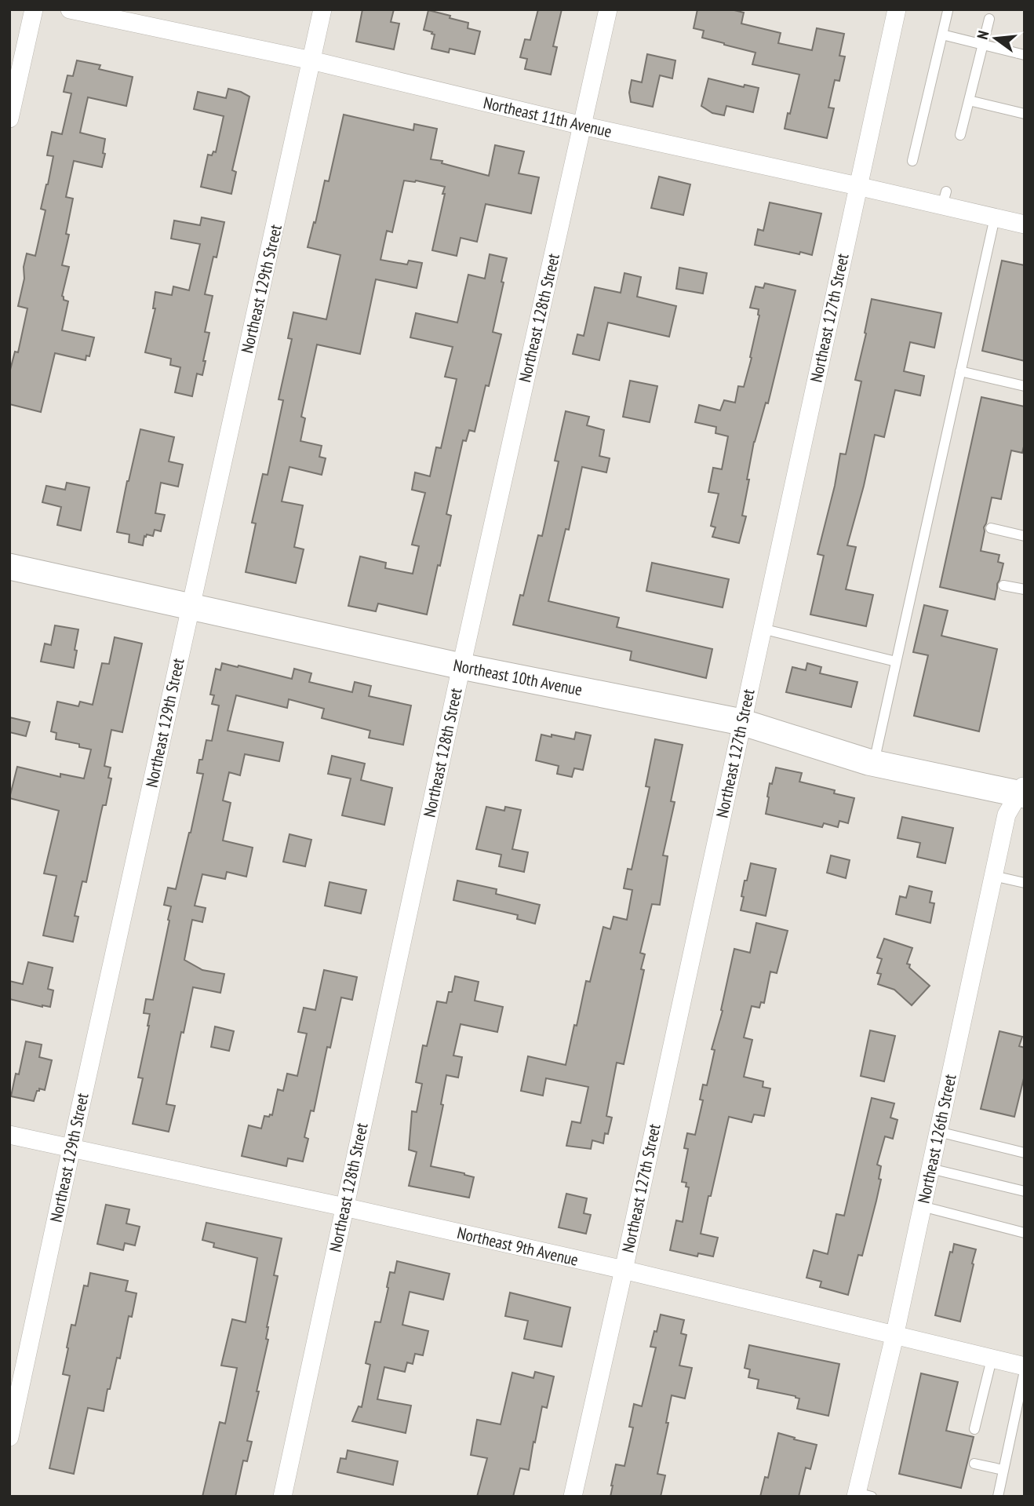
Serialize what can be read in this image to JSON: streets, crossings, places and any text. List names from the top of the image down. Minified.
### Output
{"streets":{"street":["Northeast 11th Avenue","Northeast 129th Street","Northeast 128th Street","Northeast 127th Street","Northeast 10th Avenue","Northeast 126th Street","Northeast 9th Avenue"]},"crossings":[["Northeast 11th Avenue","Northeast 129th Street"],["Northeast 11th Avenue","Northeast 128th Street"],["Northeast 11th Avenue","Northeast 127th Street"],["Northeast 129th Street","Northeast 10th Avenue"],["Northeast 129th Street","Northeast 9th Avenue"],["Northeast 128th Street","Northeast 10th Avenue"],["Northeast 128th Street","Northeast 9th Avenue"],["Northeast 127th Street","Northeast 10th Avenue"],["Northeast 127th Street","Northeast 9th Avenue"],["Northeast 10th Avenue","Northeast 126th Street"],["Northeast 126th Street","Northeast 9th Avenue"]],"north":"left"}
